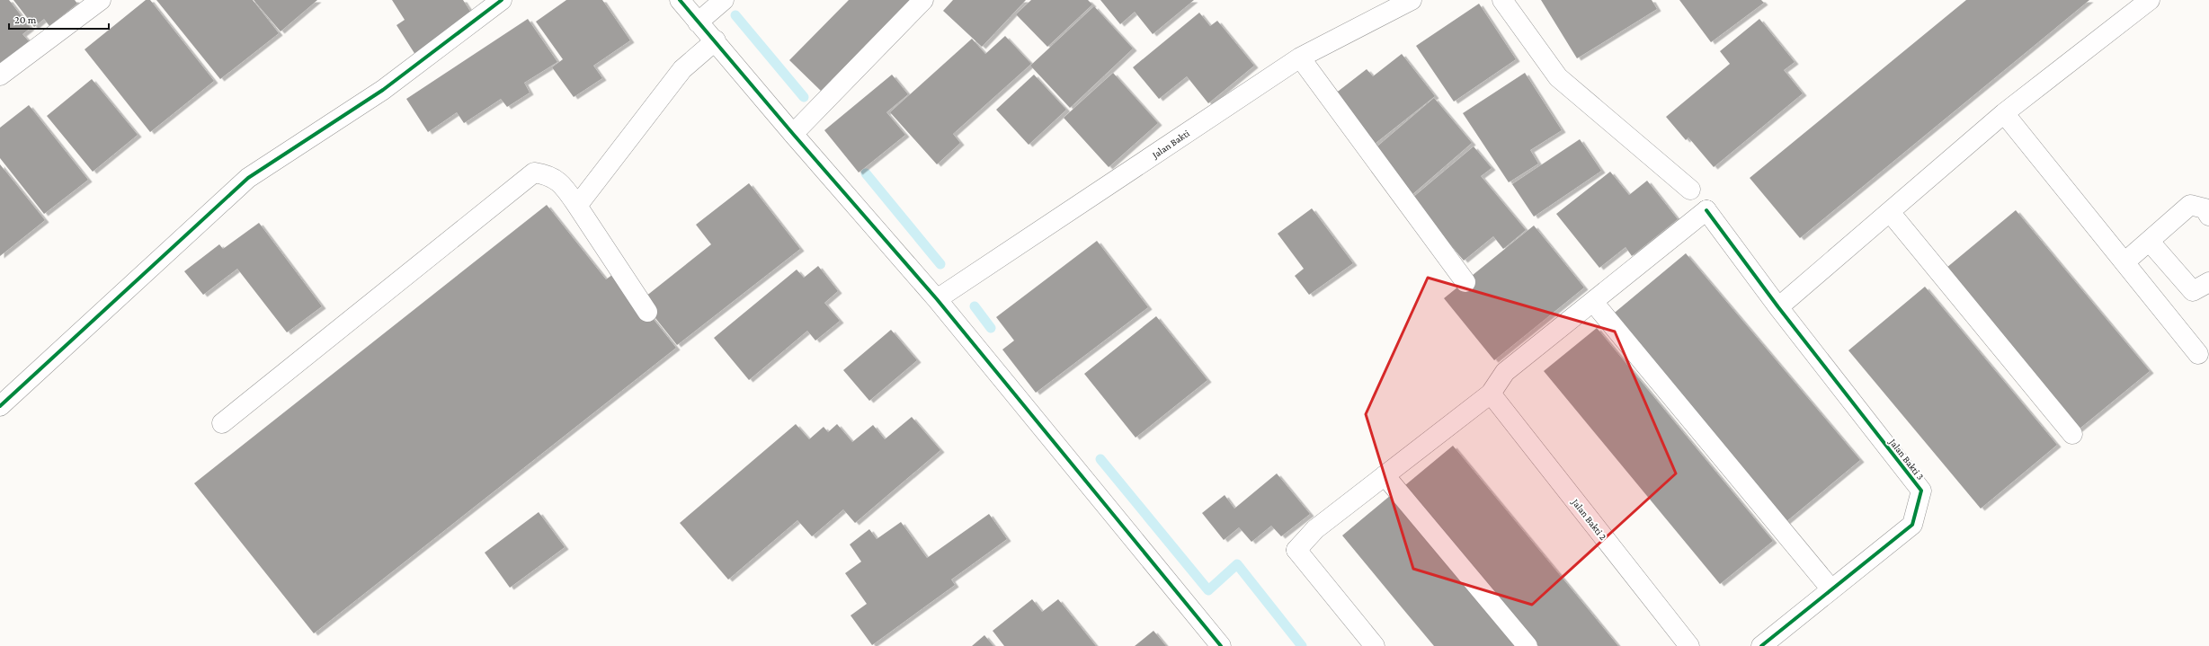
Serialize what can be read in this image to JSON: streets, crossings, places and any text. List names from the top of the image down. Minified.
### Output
{"streets":{"street":["Jalan Bakti","Jalan Bakti 3","Jalan Bakti 2"]},"scale_bar":"20 m"}
